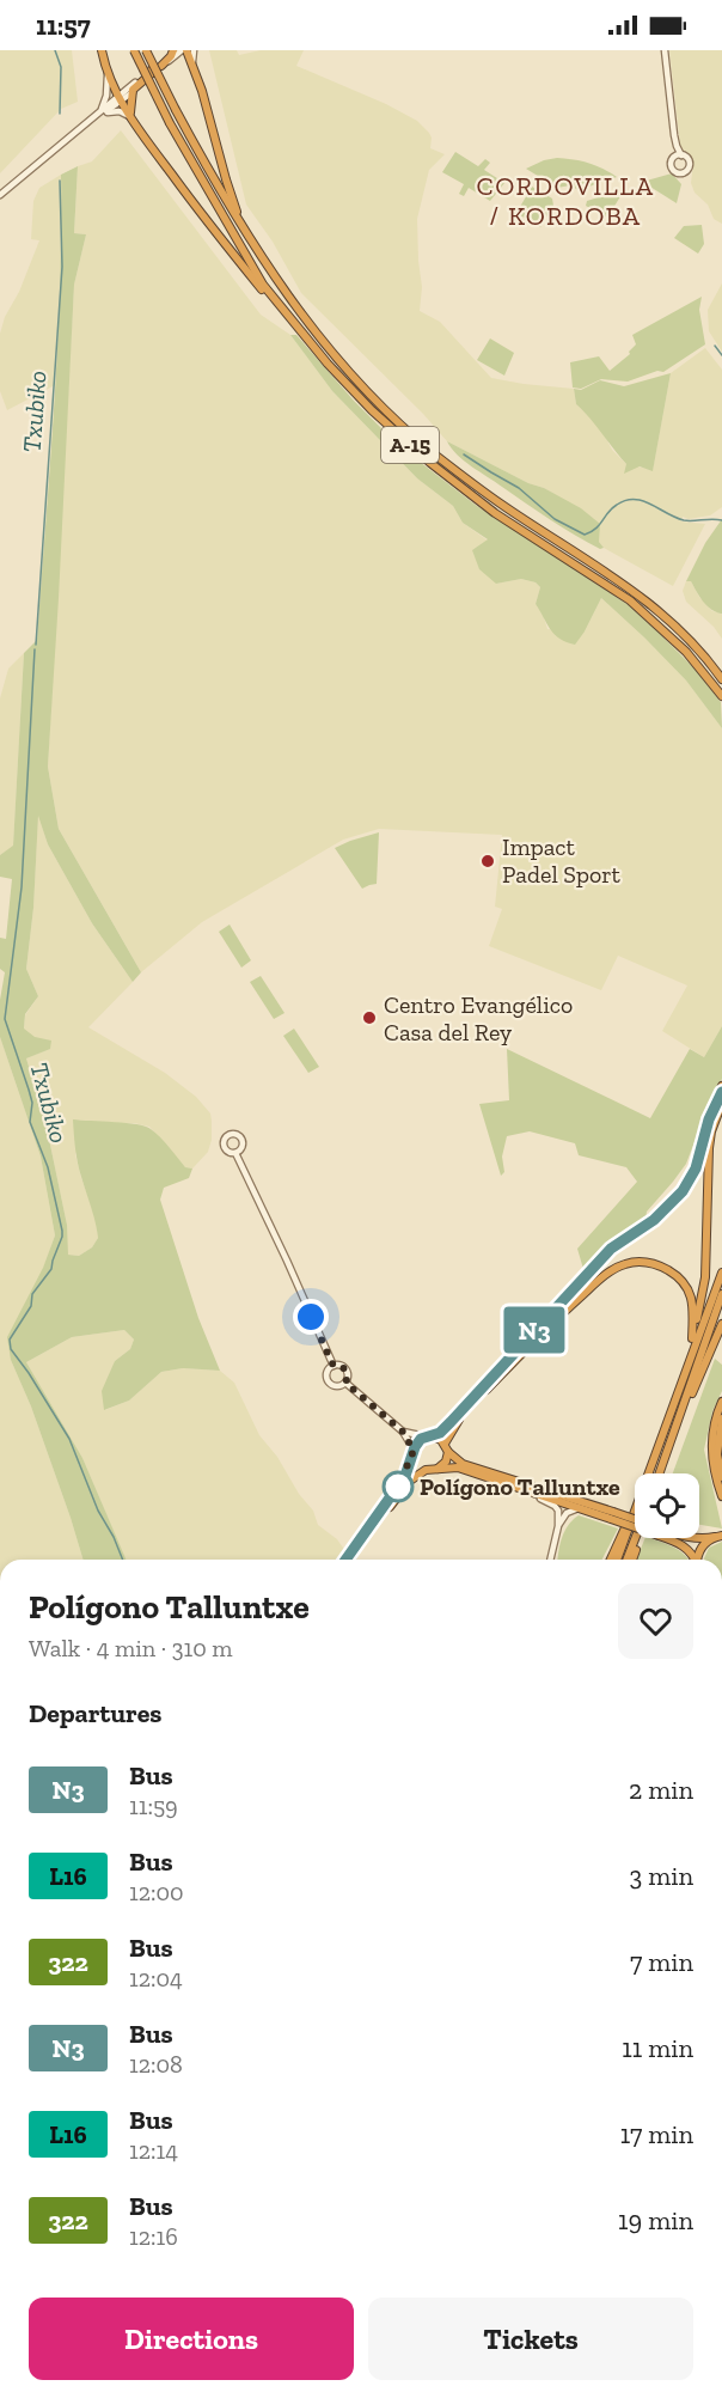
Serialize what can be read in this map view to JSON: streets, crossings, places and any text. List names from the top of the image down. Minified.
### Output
{"streets":{"highway":["A-15"]},"districts":["CORDOVILLA / KORDOBA"],"water":["Txubiko"],"places":["Impact Padel Sport","Centro Evangélico Casa del Rey","Polígono Talluntxe"],"lines":["bus line N3"],"page":{"status":"11:57","on_map":"N3","heading":[["Polígono Talluntxe","Walk · 4 min · 310 m"],"Departures"],"list":[{"mark":"N3","name":"Bus","note":"11:59","value":"2 min"},{"mark":"L16","name":"Bus","note":"12:00","value":"3 min"},{"mark":"322","name":"Bus","note":"12:04","value":"7 min"},{"mark":"N3","name":"Bus","note":"12:08","value":"11 min"},{"mark":"L16","name":"Bus","note":"12:14","value":"17 min"},{"mark":"322","name":"Bus","note":"12:16","value":"19 min"}],"buttons":["Directions","Tickets"]}}
